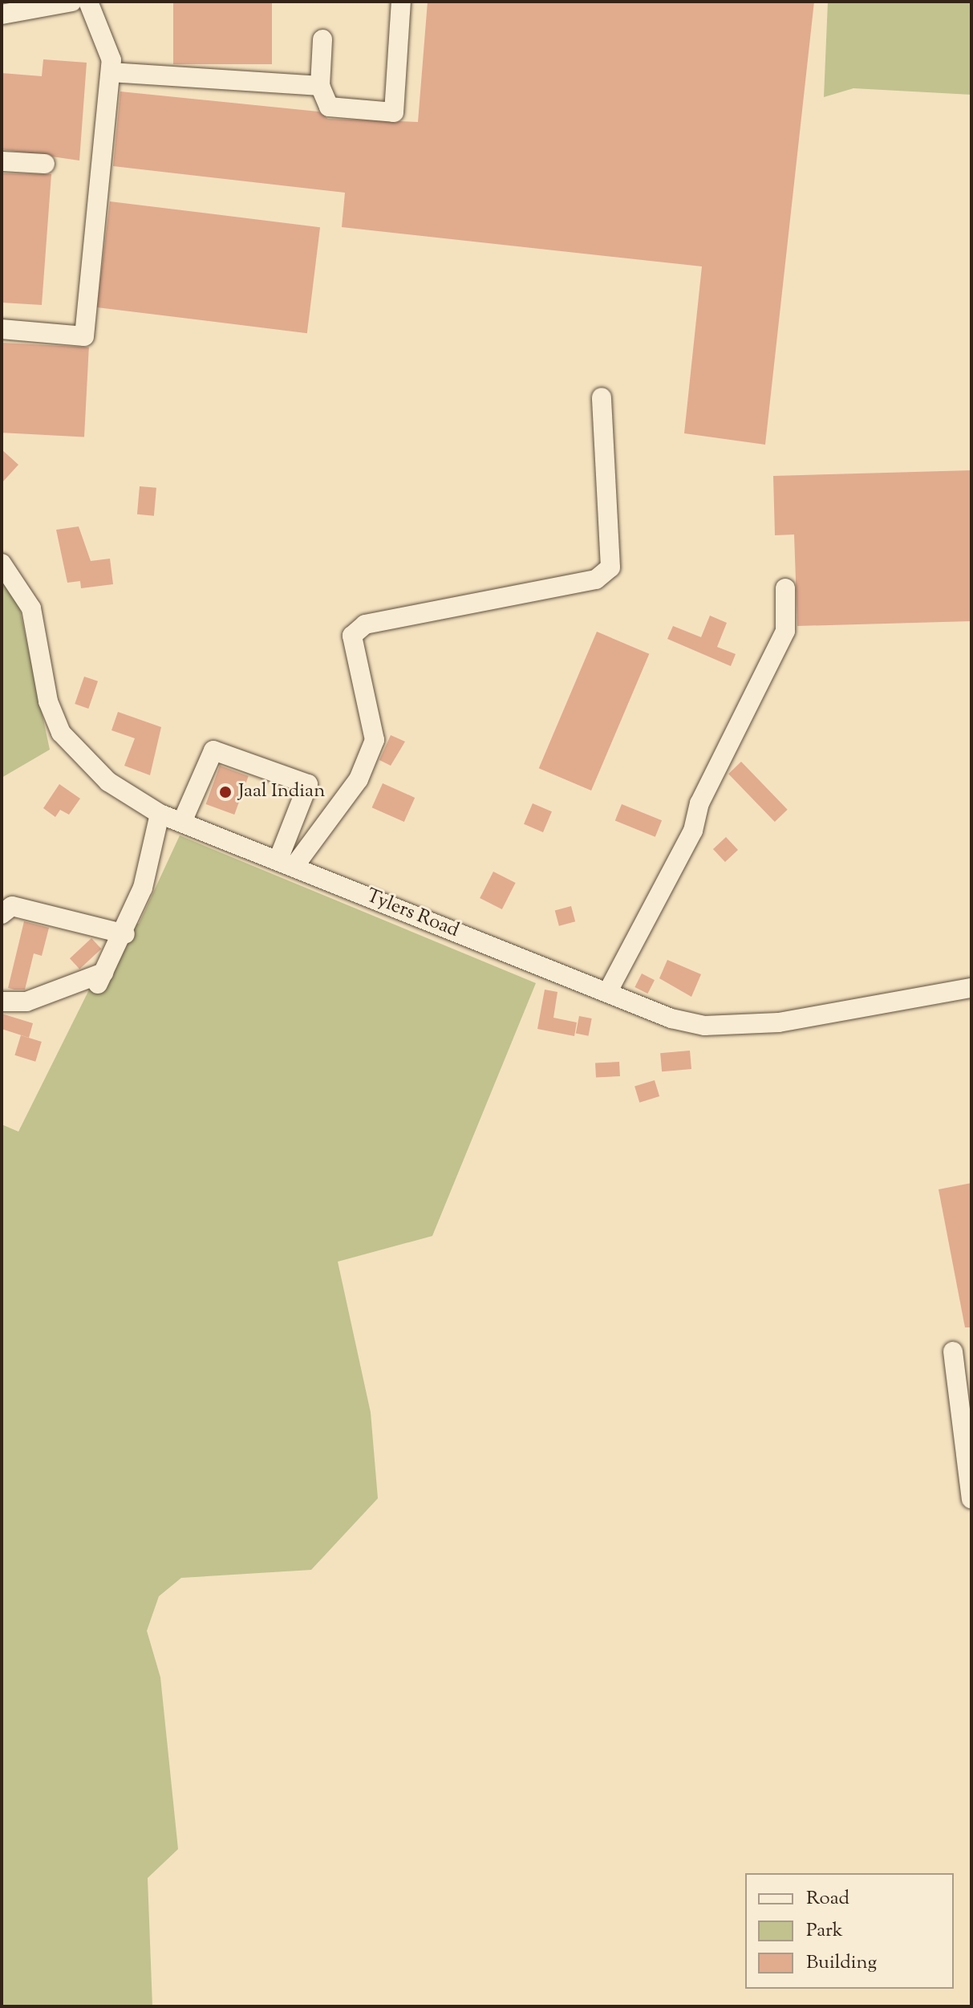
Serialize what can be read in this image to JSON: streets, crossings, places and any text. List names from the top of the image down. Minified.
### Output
{"streets":{"street":["Tylers Road"]},"places":["Jaal Indian"],"legend":["Road","Park","Building"]}
